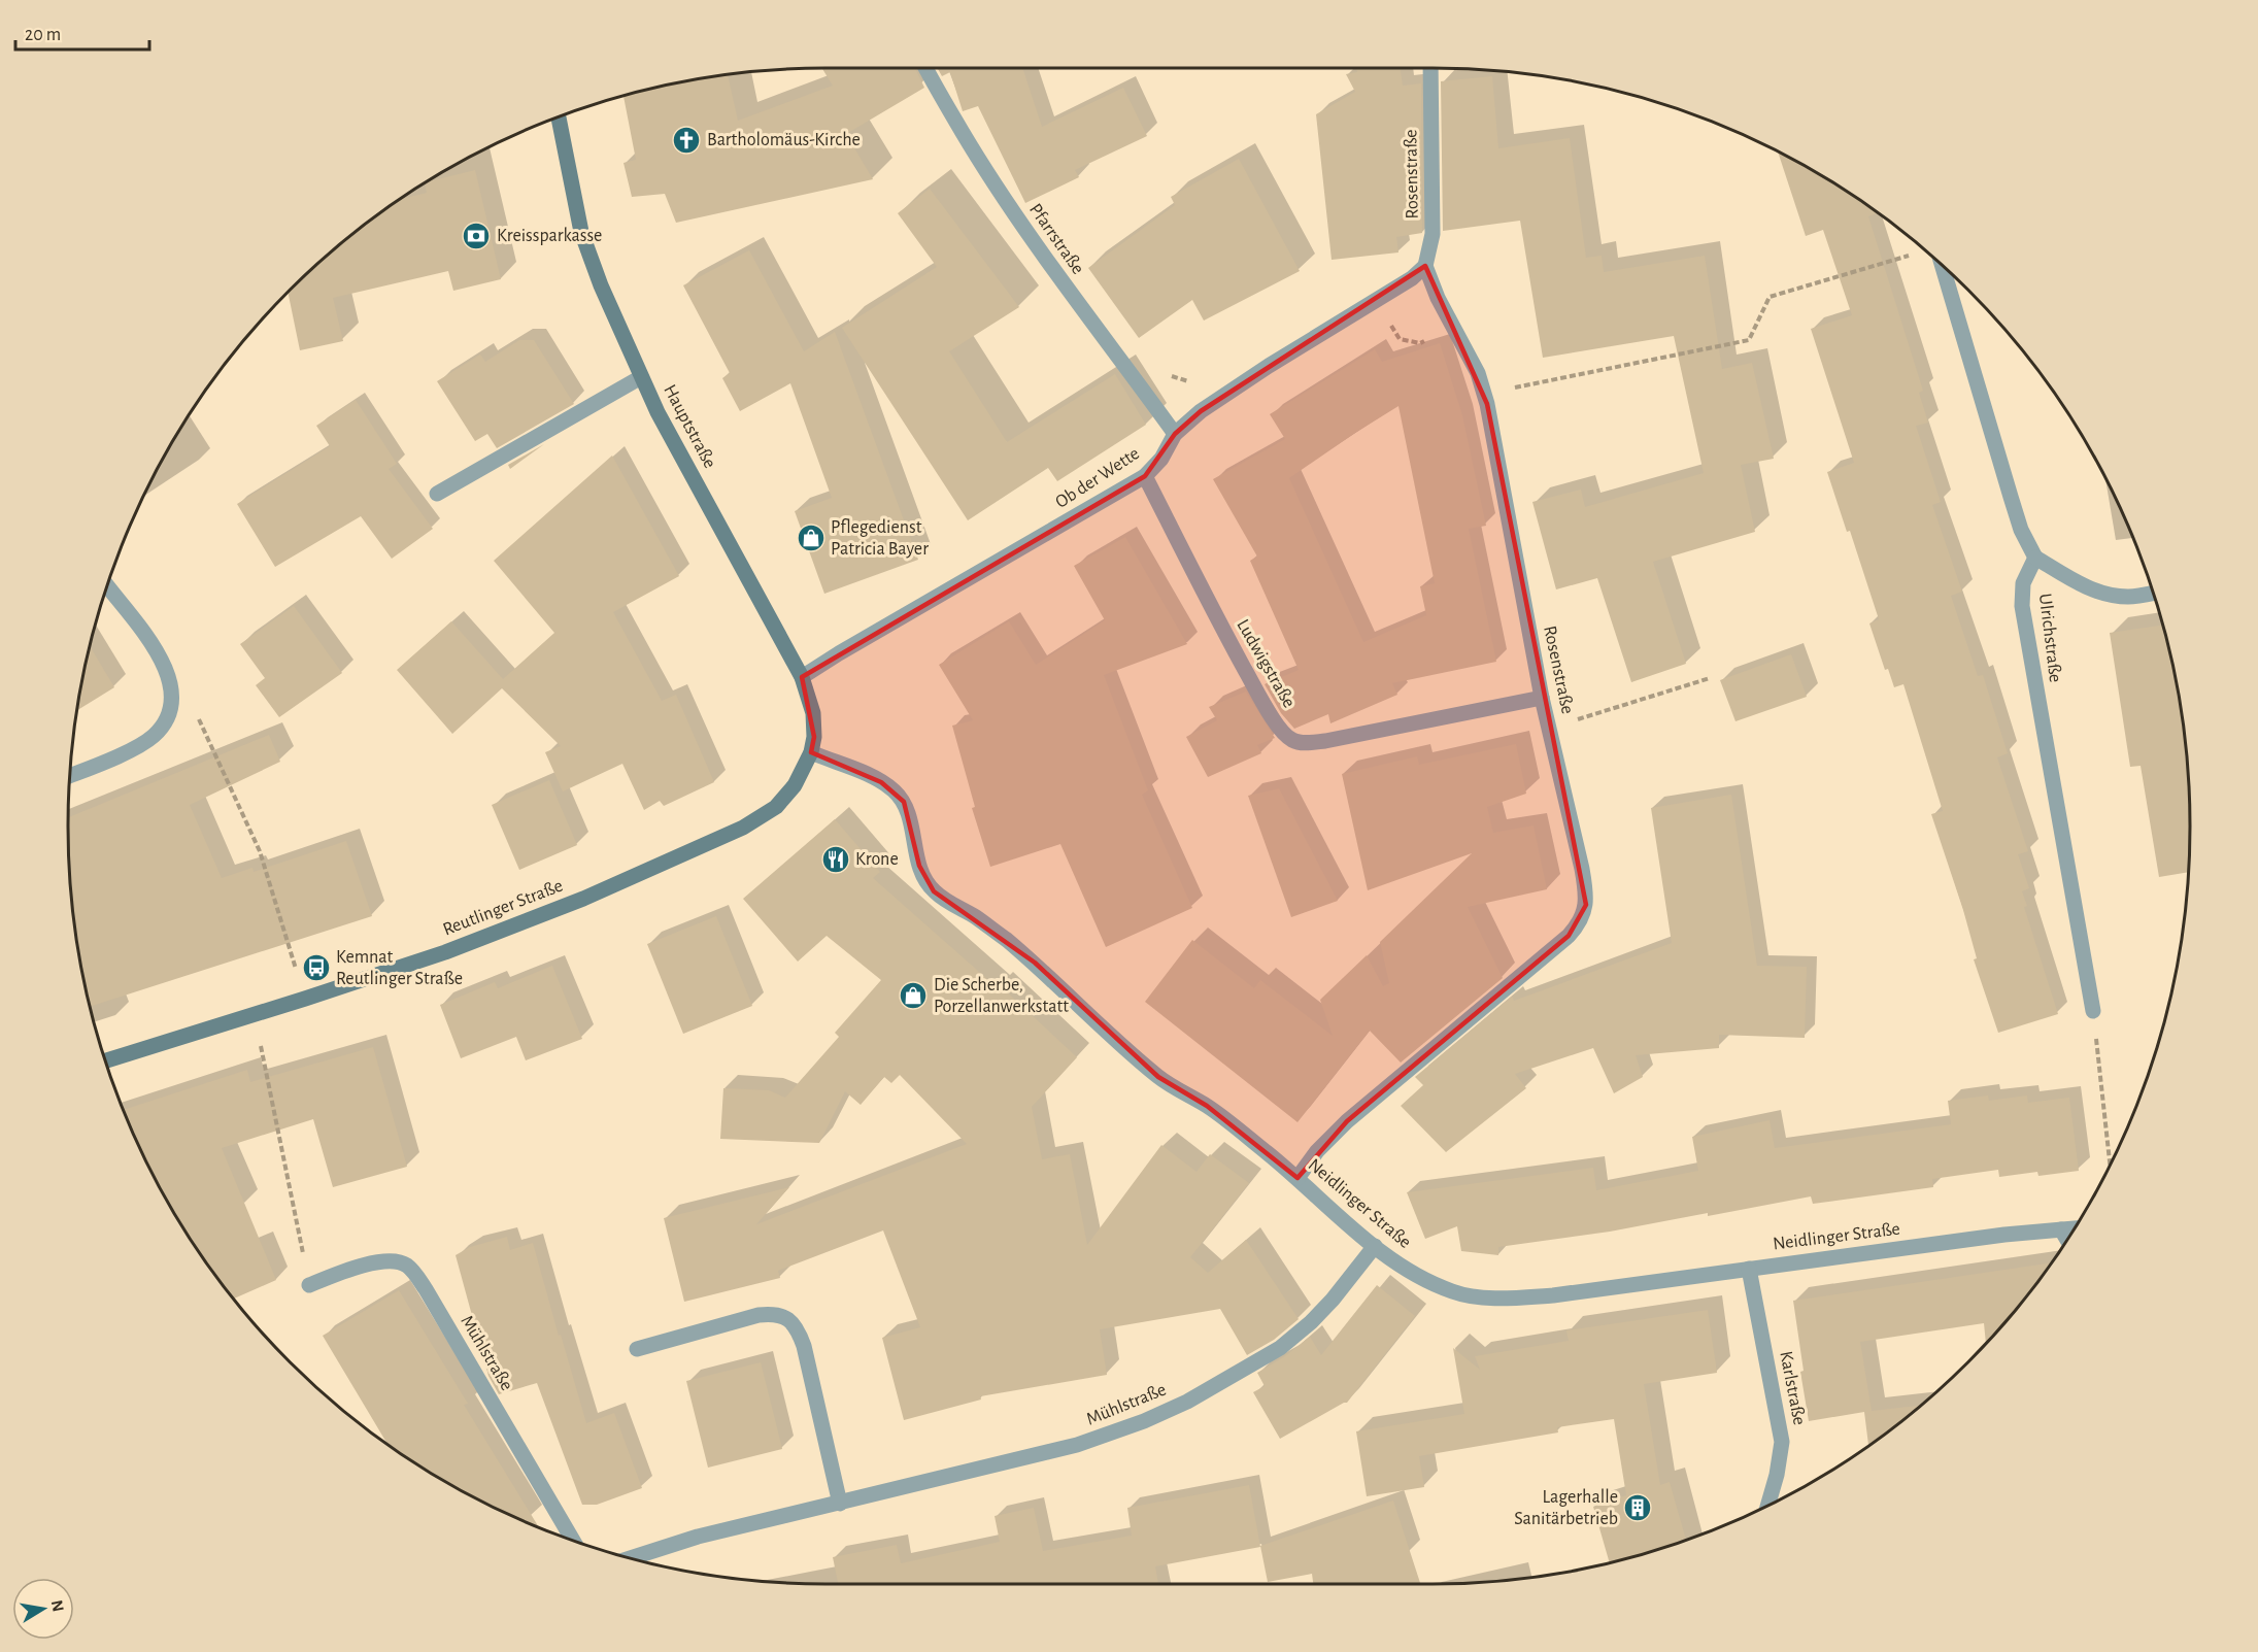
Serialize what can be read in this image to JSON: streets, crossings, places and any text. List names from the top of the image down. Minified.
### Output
{"streets":{"main road":["Hauptstraße","Reutlinger Straße"],"street":["Rosenstraße","Pfarrstraße","Ob der Wette","Ulrichstraße","Ludwigstraße","Neidlinger Straße","Mühlstraße","Karlstraße"]},"crossings":[["Rosenstraße","Ob der Wette"],["Rosenstraße","Ludwigstraße"],["Rosenstraße","Neidlinger Straße"],["Pfarrstraße","Ob der Wette"],["Hauptstraße","Ob der Wette"],["Hauptstraße","Reutlinger Straße"],["Hauptstraße","Neidlinger Straße"],["Ob der Wette","Ludwigstraße"],["Reutlinger Straße","Neidlinger Straße"],["Neidlinger Straße","Mühlstraße"],["Neidlinger Straße","Karlstraße"]],"places":{"church":["Bartholomäus-Kirche"],"bank":["Kreissparkasse"],"shop":["Pflegedienst Patricia Bayer","Die Scherbe, Porzellanwerkstatt"],"restaurant":["Krone"],"bus stop":["Kemnat Reutlinger Straße"],"building":["Lagerhalle Sanitärbetrieb"]},"scale_bar":"20 m","north":"right"}
